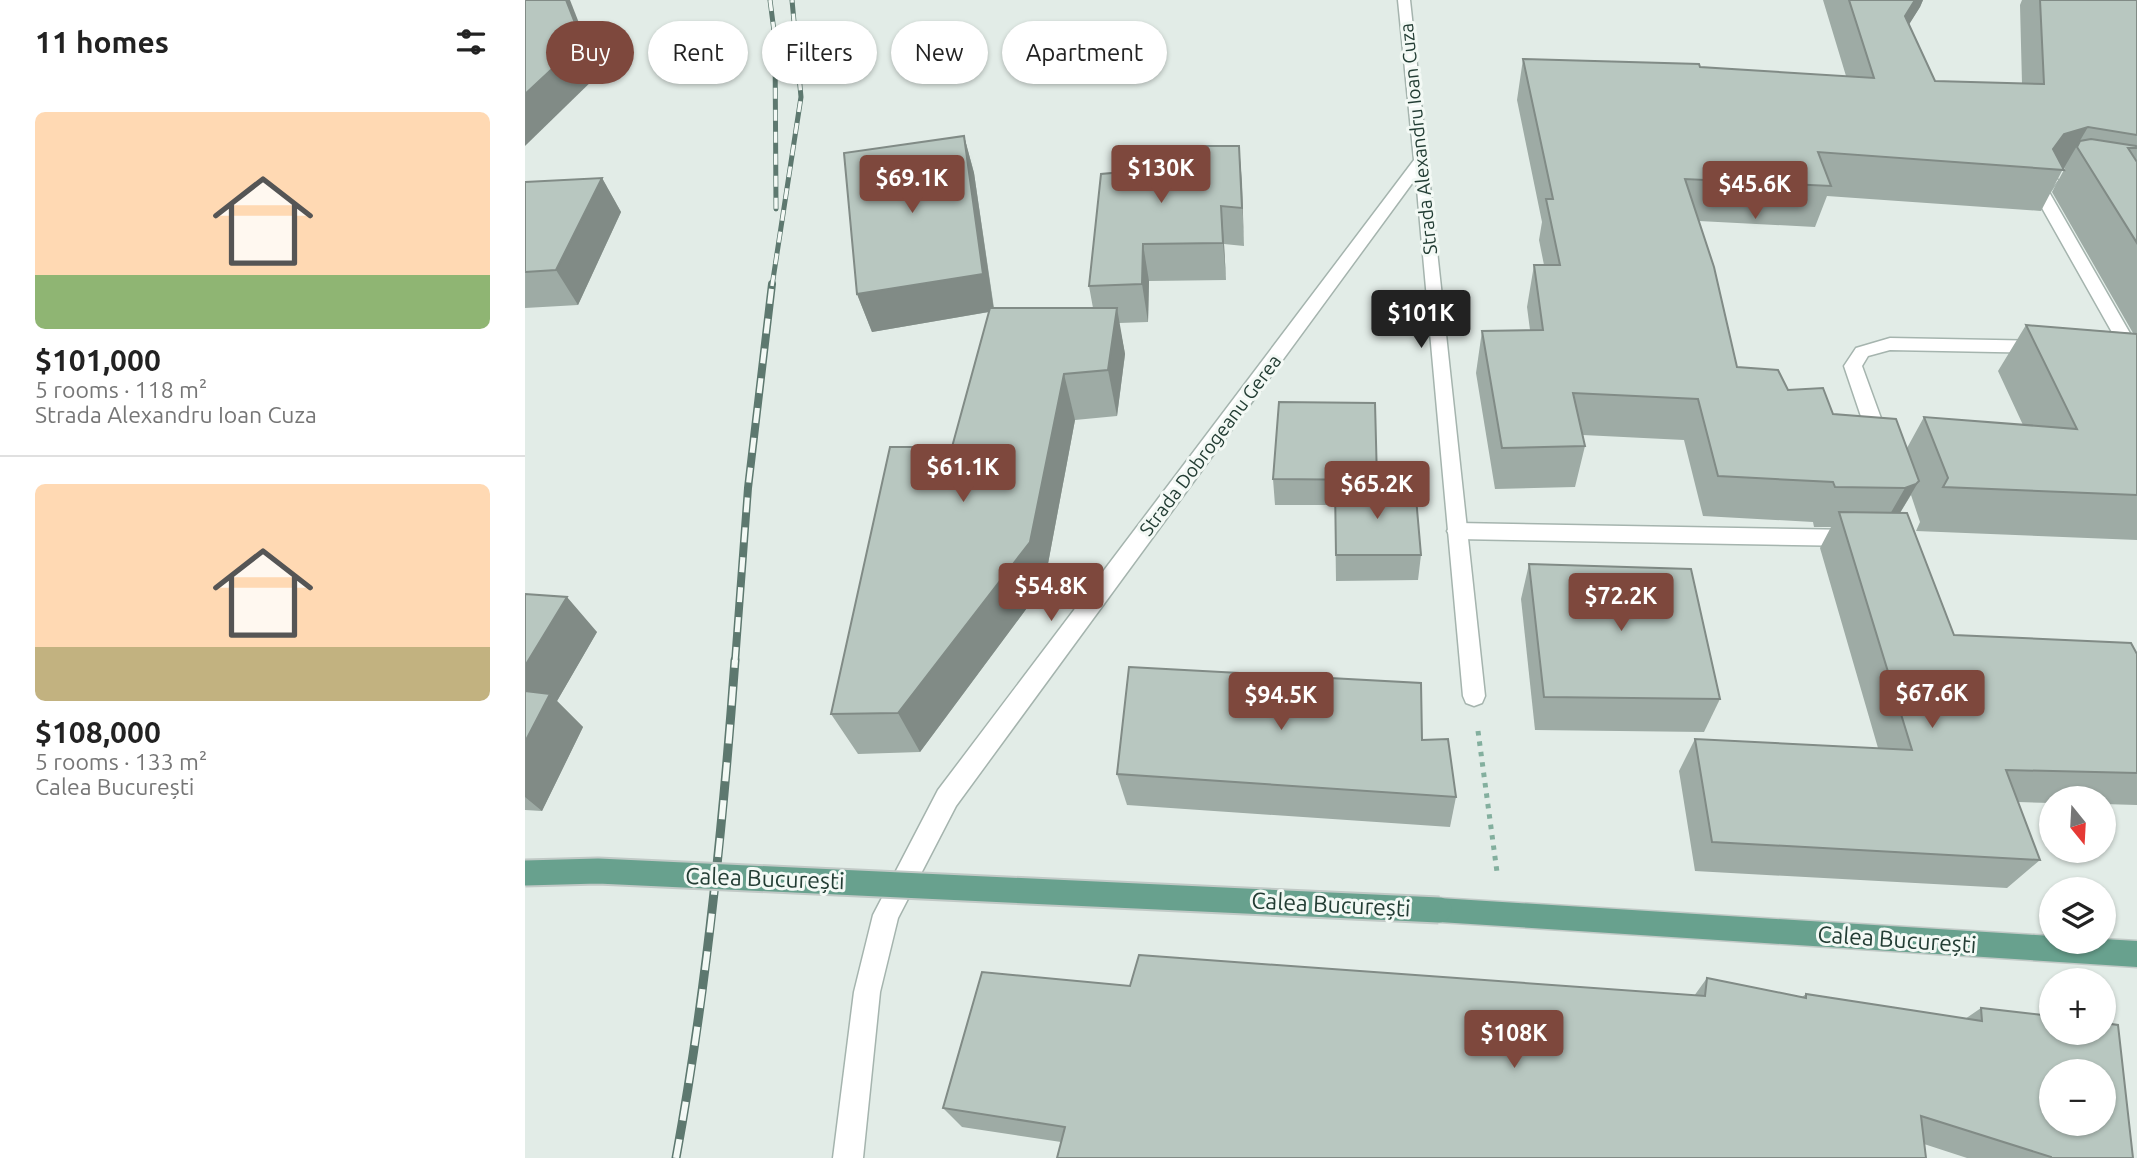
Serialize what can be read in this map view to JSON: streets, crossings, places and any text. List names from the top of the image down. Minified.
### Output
{"streets":{"main road":["Calea București"],"street":["Strada Alexandru Ioan Cuza","Strada Dobrogeanu Gerea"]},"crossings":[["Strada Alexandru Ioan Cuza","Strada Dobrogeanu Gerea"]],"north":"bottom","page":{"heading":"11 homes","chip":["Buy","Rent","Filters","New","Apartment"],"list":[{"name":"$101,000","note":"5 rooms · 118 m² · Strada Alexandru Ioan Cuza"},{"name":"$108,000","note":"5 rooms · 133 m² · Calea București"}],"price":["$130K","$69.1K","$45.6K","$101K","$61.1K","$65.2K","$54.8K","$72.2K","$67.6K","$94.5K","$108K"],"map_buttons":["+","−"]}}
